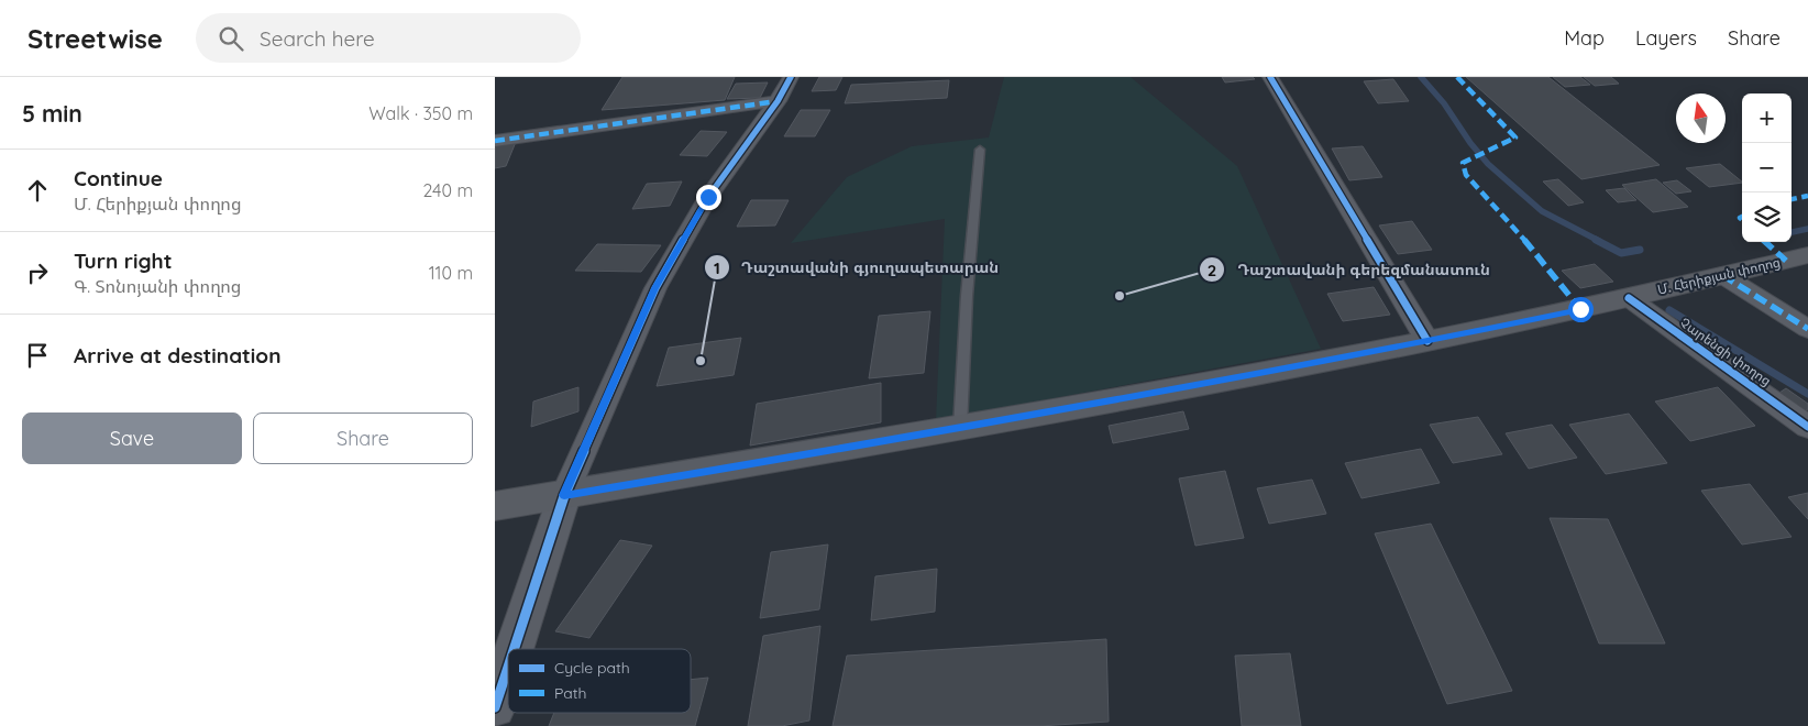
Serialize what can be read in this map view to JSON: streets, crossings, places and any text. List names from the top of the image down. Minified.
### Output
{"streets":{"main road":["Մ. Հերիքյան փողոց"],"street":["Չարենցի փողոց"]},"crossings":[["Մ. Հերիքյան փողոց","Չարենցի փողոց"]],"places":["Դաշտավանի գերեզմանատուն","Դաշտավանի գյուղապետարան"],"legend":["Cycle path","Path"],"north":"top","page":{"header":"Streetwise","search":"Search here","nav":["Map","Layers","Share"],"heading":["5 min","Walk · 350 m"],"map_buttons":["+","−"],"list":[["Continue","Մ. Հերիքյան փողոց","240 m"],["Turn right","Գ. Տոնոյանի փողոց","110 m"],"Arrive at destination"],"buttons":["Save","Share"]}}
